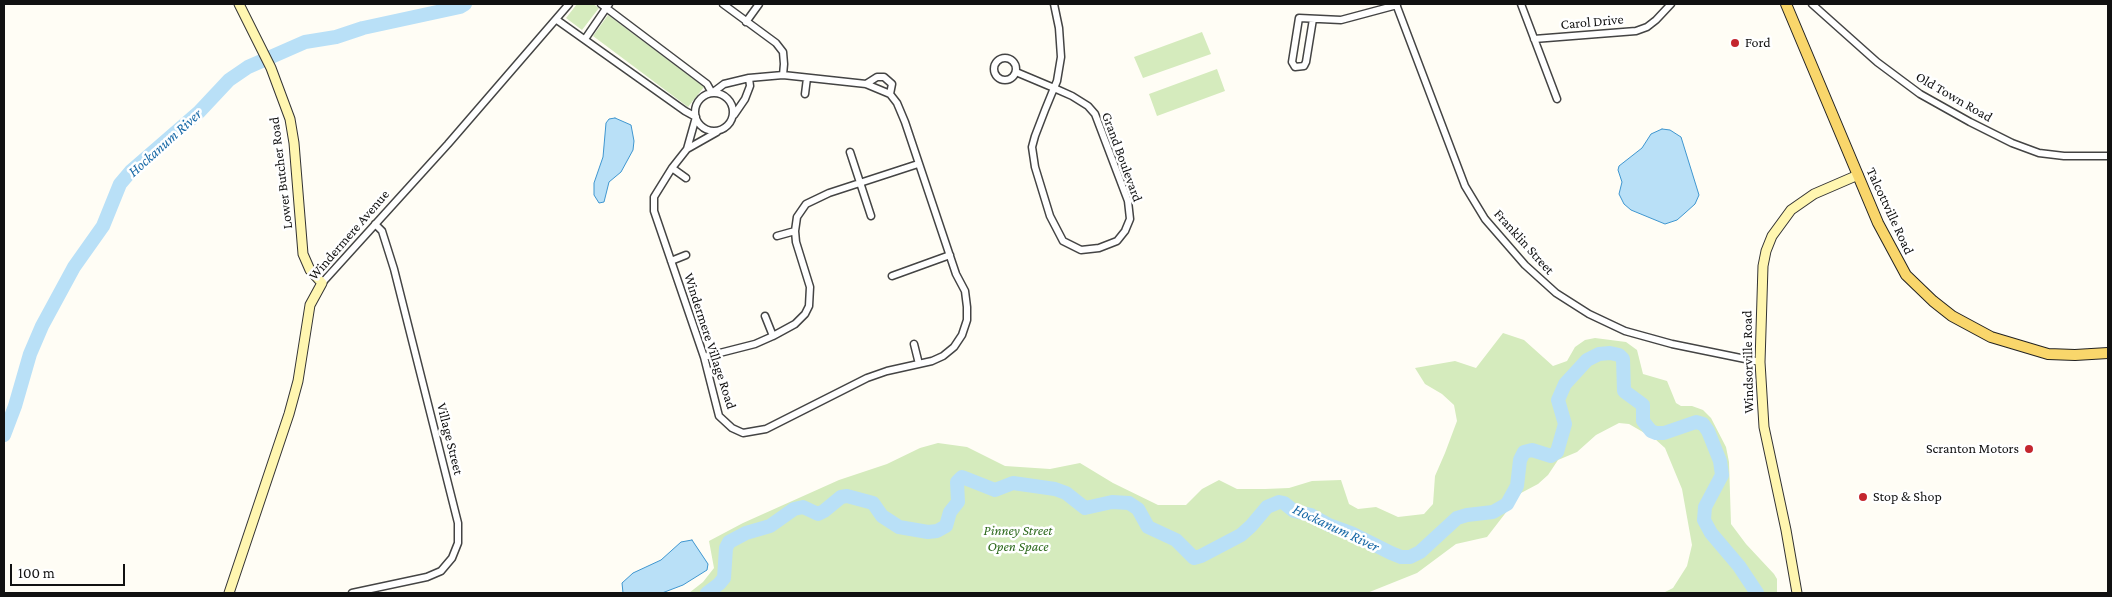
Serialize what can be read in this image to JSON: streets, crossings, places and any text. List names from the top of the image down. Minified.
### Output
{"streets":{"main road":["Talcottville Road"],"street":["Carol Drive","Old Town Road","Grand Boulevard","Lower Butcher Road","Windermere Avenue","Franklin Street","Windermere Village Road","Windsorville Road","Village Street"]},"crossings":[["Lower Butcher Road","Windermere Avenue"],["Talcottville Road","Windsorville Road"],["Windermere Avenue","Village Street"],["Franklin Street","Windsorville Road"]],"water":["Hockanum River"],"parks":["Pinney Street Open Space"],"places":["Ford","Scranton Motors","Stop & Shop"],"scale_bar":"100 m"}
